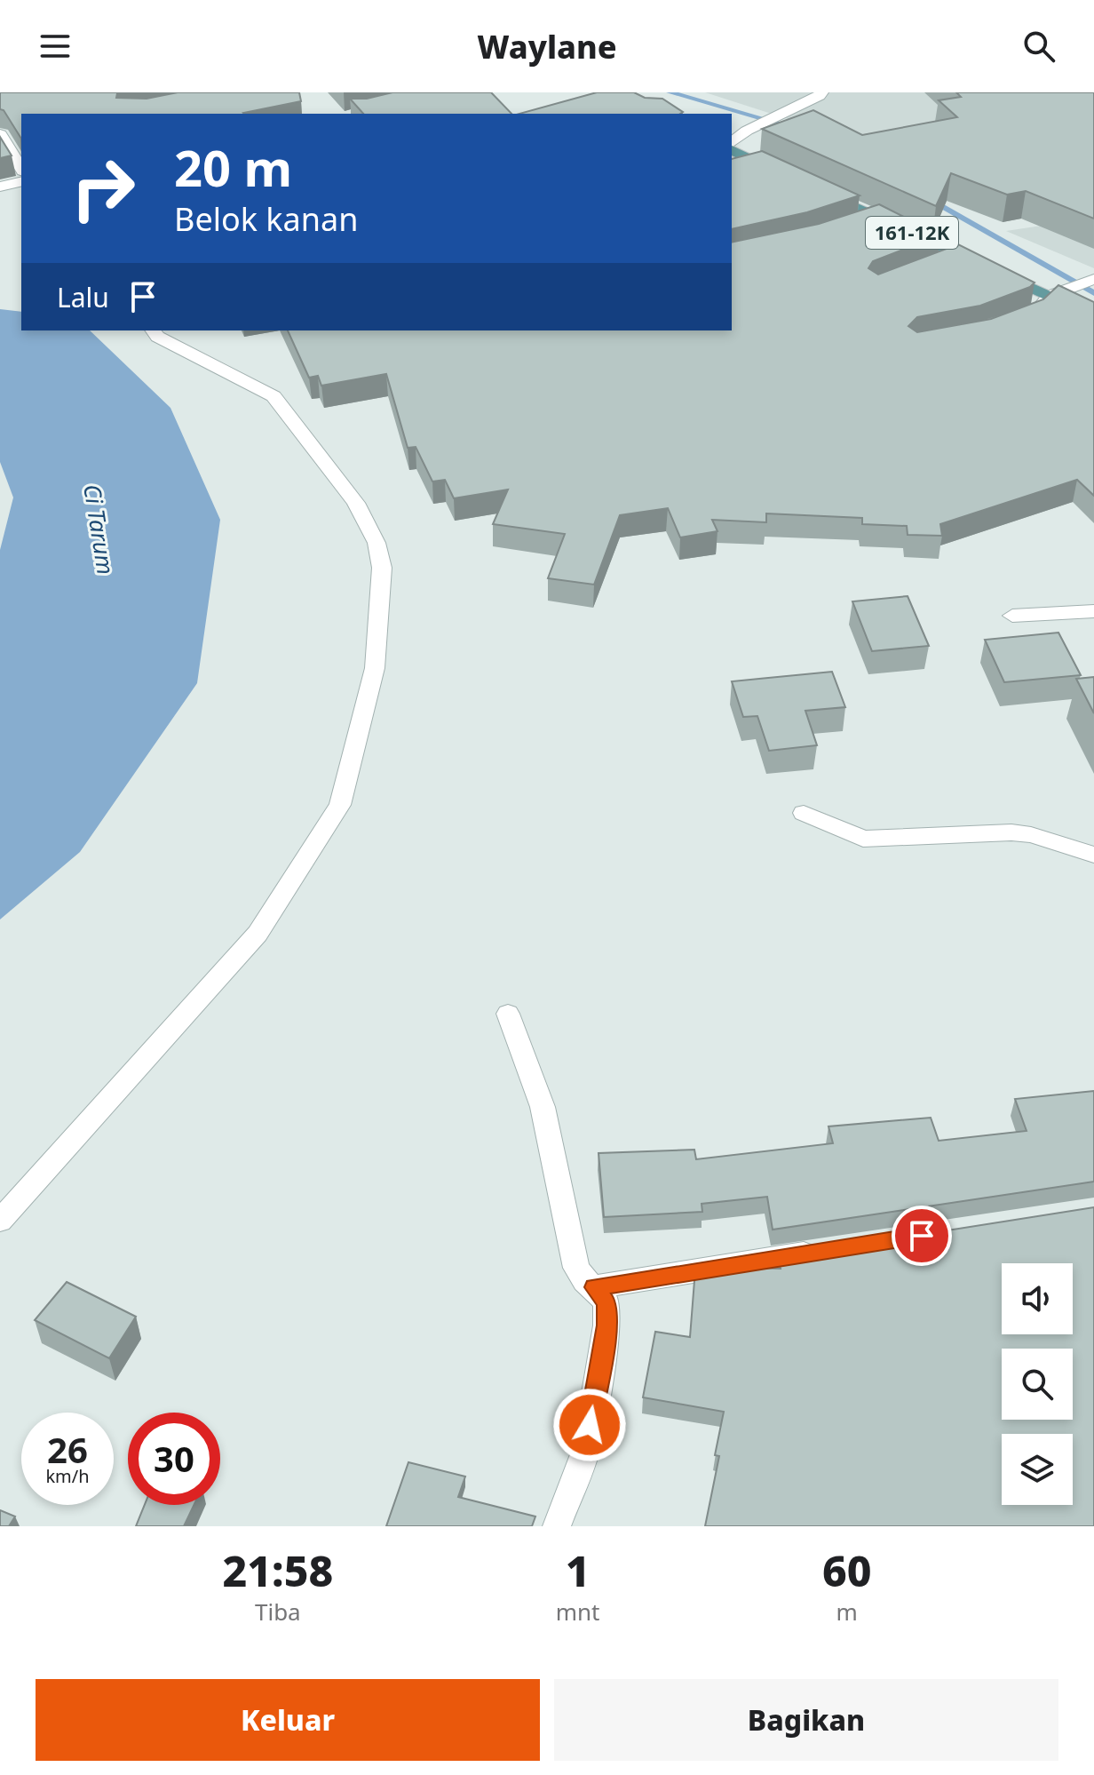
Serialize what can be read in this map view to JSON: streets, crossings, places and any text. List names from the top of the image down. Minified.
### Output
{"streets":{"main road":["161-12K"]},"water":["Ci Tarum"],"page":{"header":"Waylane","turn":["20 m","Belok kanan"],"then":"Lalu","speed":"26 km/h","limit":"30","eta":["21:58","Tiba","1","mnt","60","m"],"buttons":["Keluar","Bagikan"]}}
